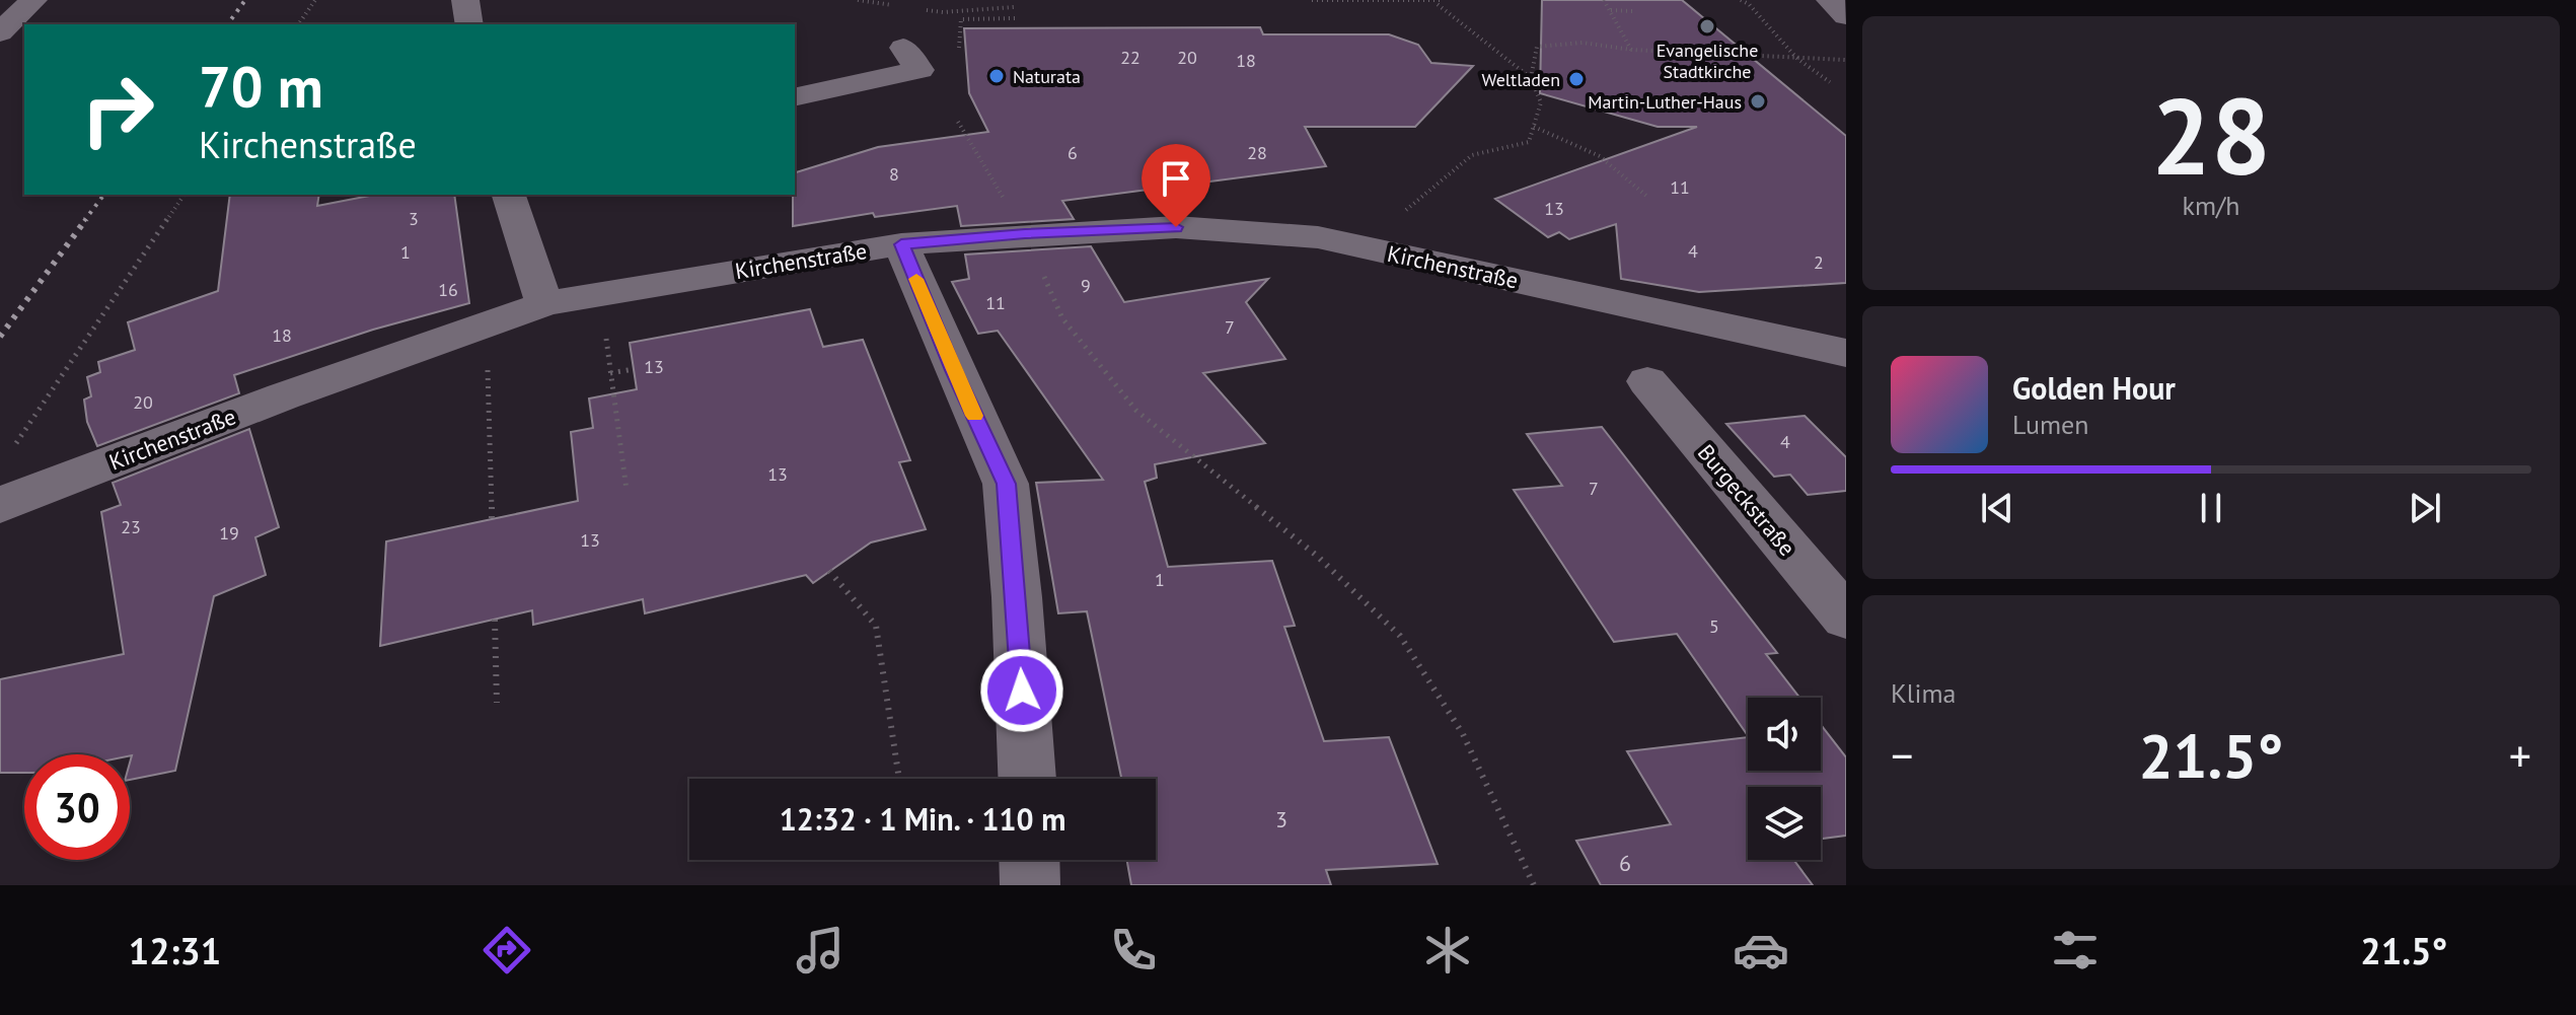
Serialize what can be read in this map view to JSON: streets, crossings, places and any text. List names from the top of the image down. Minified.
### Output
{"streets":{"street":["Kirchenstraße","Burgeckstraße"]},"places":["Evangelische Stadtkirche","Naturata","Weltladen","Martin-Luther-Haus"],"house_numbers":["22","20","18","6","28","8","11","13","3","4","1","2","9","16","11","7","18","13","20","4","13","7","23","19","13","1","5","3","6"],"page":{"tile":[["28","km/h"],"Klima"],"turn":["70 m","Kirchenstraße"],"song":["Golden Hour","Lumen"],"heat":["−","21.5°","+"],"limit":"30","trip":"12:32 · 1 Min. · 110 m","tabs":["12:31","21.5°"]}}
